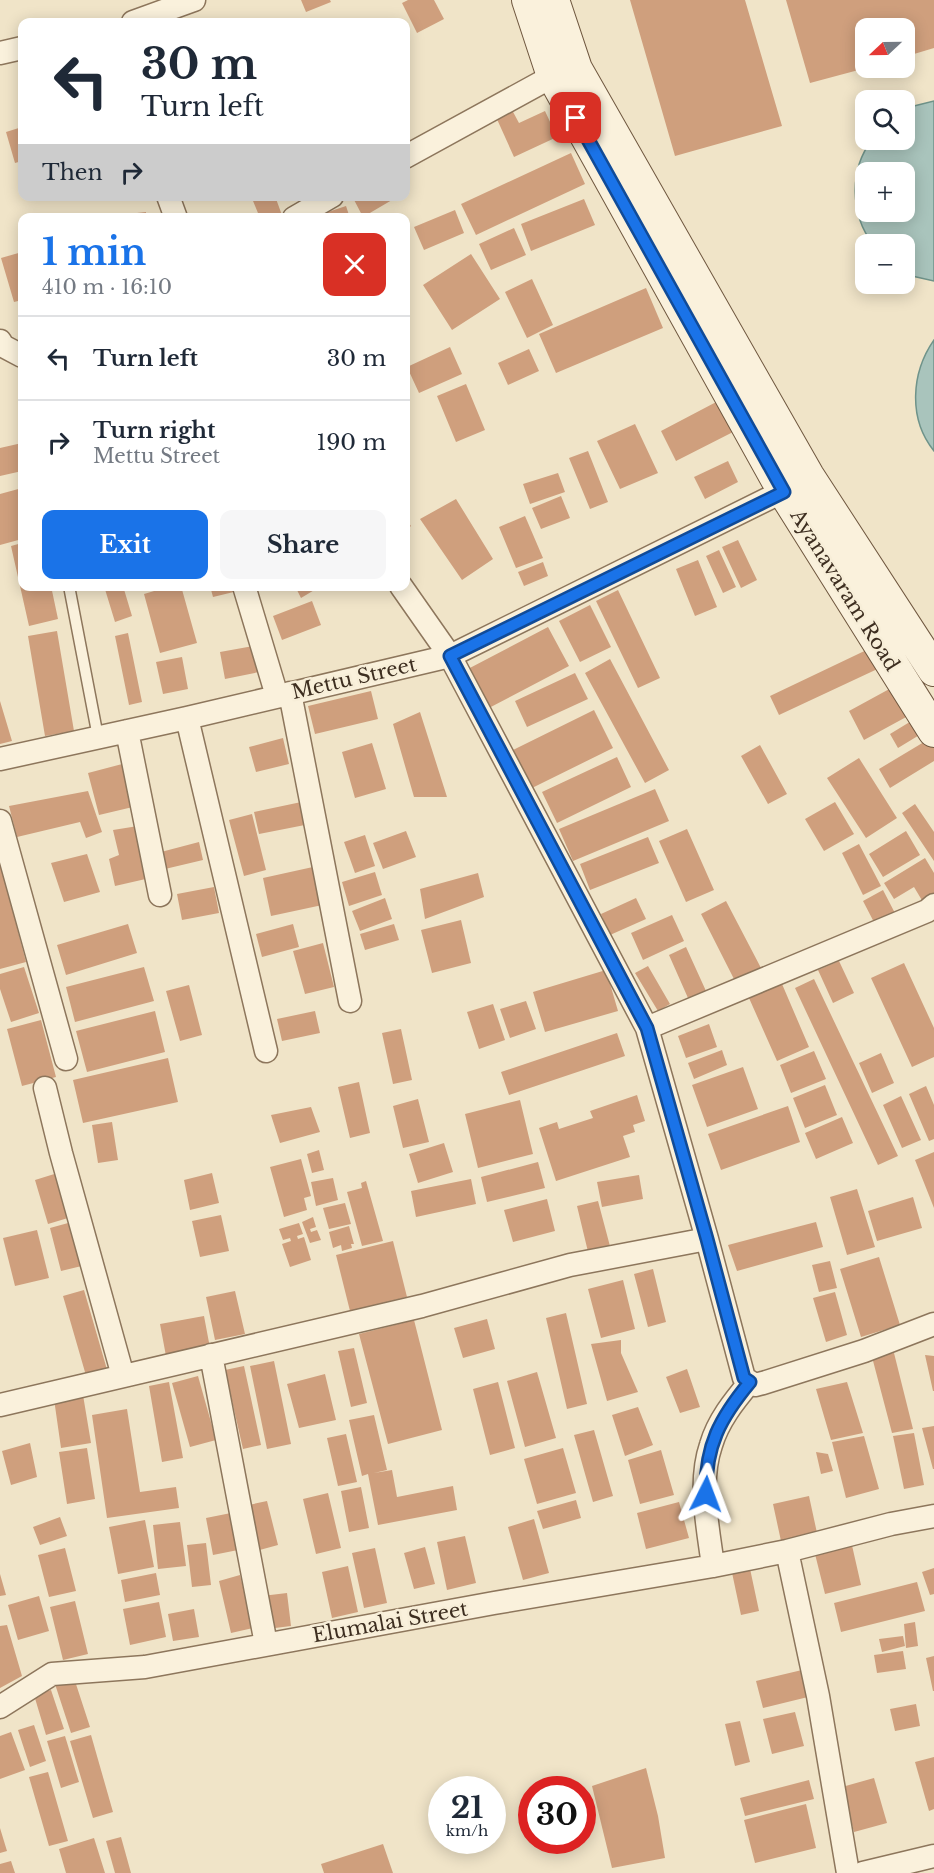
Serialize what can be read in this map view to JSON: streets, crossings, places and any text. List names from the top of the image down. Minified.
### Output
{"streets":{"street":["Ayanavaram Road","Mettu Street","Elumalai Street"]},"crossings":[["Ayanavaram Road","Mettu Street"]],"north":"left","page":{"map_buttons":["+","−"],"turn":["30 m","Turn left"],"then":"Then","heading":["1 min","410 m · 16:10"],"list":[{"name":"Turn left","value":"30 m"},{"name":"Turn right","note":"Mettu Street","value":"190 m"}],"buttons":["Exit","Share"],"speed":"21 km/h","limit":"30"}}
